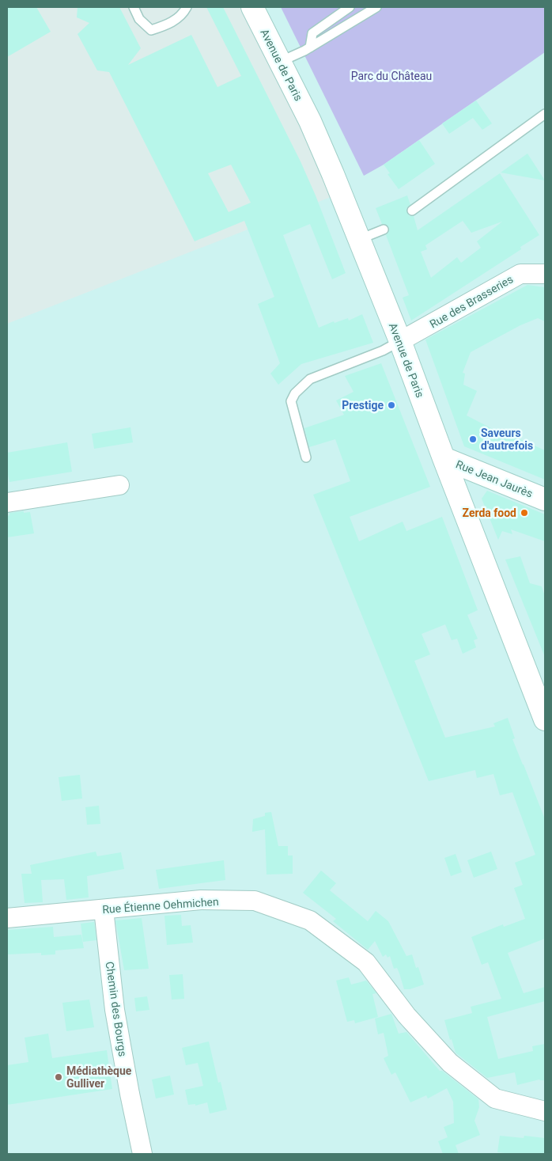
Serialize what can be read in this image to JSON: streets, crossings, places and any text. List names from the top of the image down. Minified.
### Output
{"streets":{"main road":["Avenue de Paris","Rue Jean Jaurès"],"street":["Rue des Brasseries","Rue Étienne Oehmichen","Chemin des Bourgs"]},"crossings":[["Avenue de Paris","Rue des Brasseries"],["Avenue de Paris","Rue Jean Jaurès"],["Rue Étienne Oehmichen","Chemin des Bourgs"]],"parks":["Parc du Château"],"places":["Prestige","Saveurs d'autrefois","Zerda food","Médiathèque Gulliver"]}
